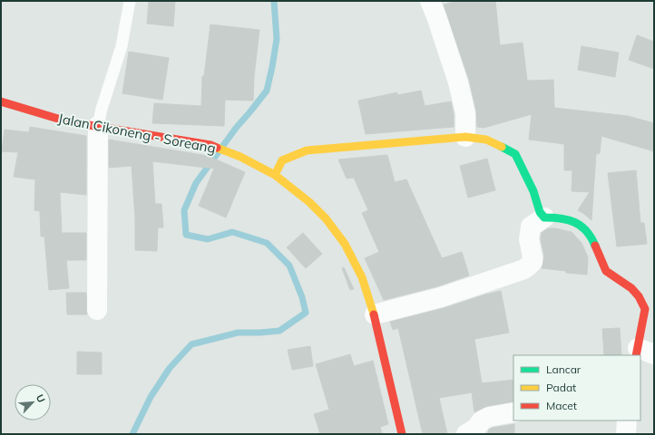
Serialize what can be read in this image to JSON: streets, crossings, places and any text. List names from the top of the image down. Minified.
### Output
{"streets":{"street":["Jalan Cikoneng - Soreang"]},"legend":["Lancar","Padat","Macet"],"north":"top right"}
